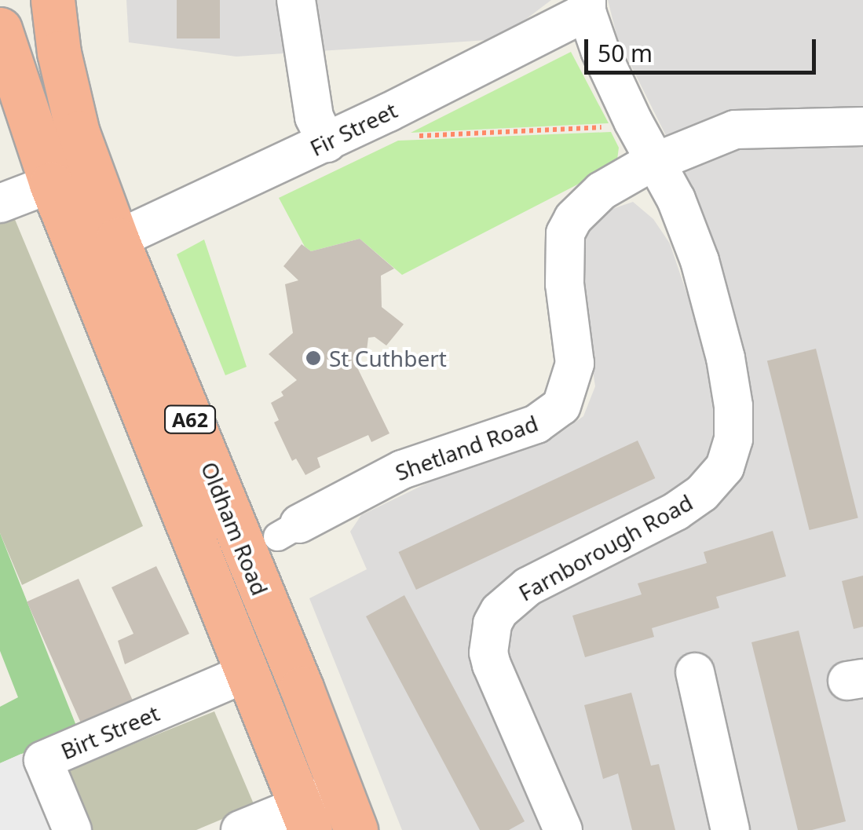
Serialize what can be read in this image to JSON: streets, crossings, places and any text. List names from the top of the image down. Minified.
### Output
{"streets":{"highway":["A62","Oldham Road"],"street":["Fir Street","Shetland Road","Farnborough Road","Birt Street"]},"crossings":[["Fir Street","Oldham Road"],["Fir Street","Farnborough Road"],["Shetland Road","Farnborough Road"],["Oldham Road","Birt Street"]],"places":["St Cuthbert"],"scale_bar":"50 m"}
